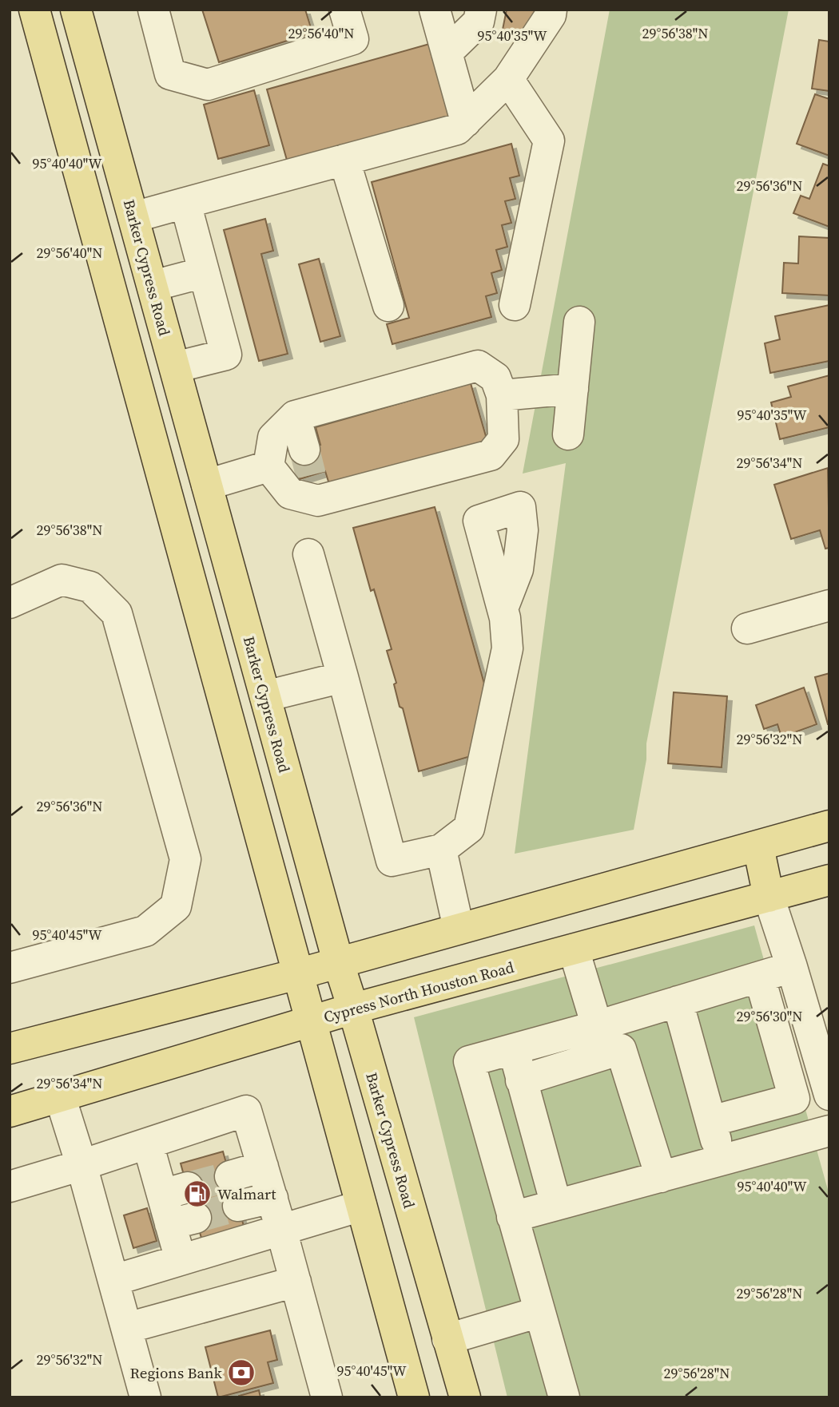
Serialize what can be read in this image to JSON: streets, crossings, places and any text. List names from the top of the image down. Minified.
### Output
{"streets":{"main road":["Barker Cypress Road","Cypress North Houston Road"]},"crossings":[["Barker Cypress Road","Cypress North Houston Road"]],"places":{"fuel station":["Walmart"],"bank":["Regions Bank"]},"coordinates":["29°56'38\"N","29°56'40\"N","95°40'35\"W","95°40'40\"W","29°56'36\"N","29°56'34\"N","29°56'32\"N","95°40'45\"W","29°56'30\"N","29°56'28\"N"]}
